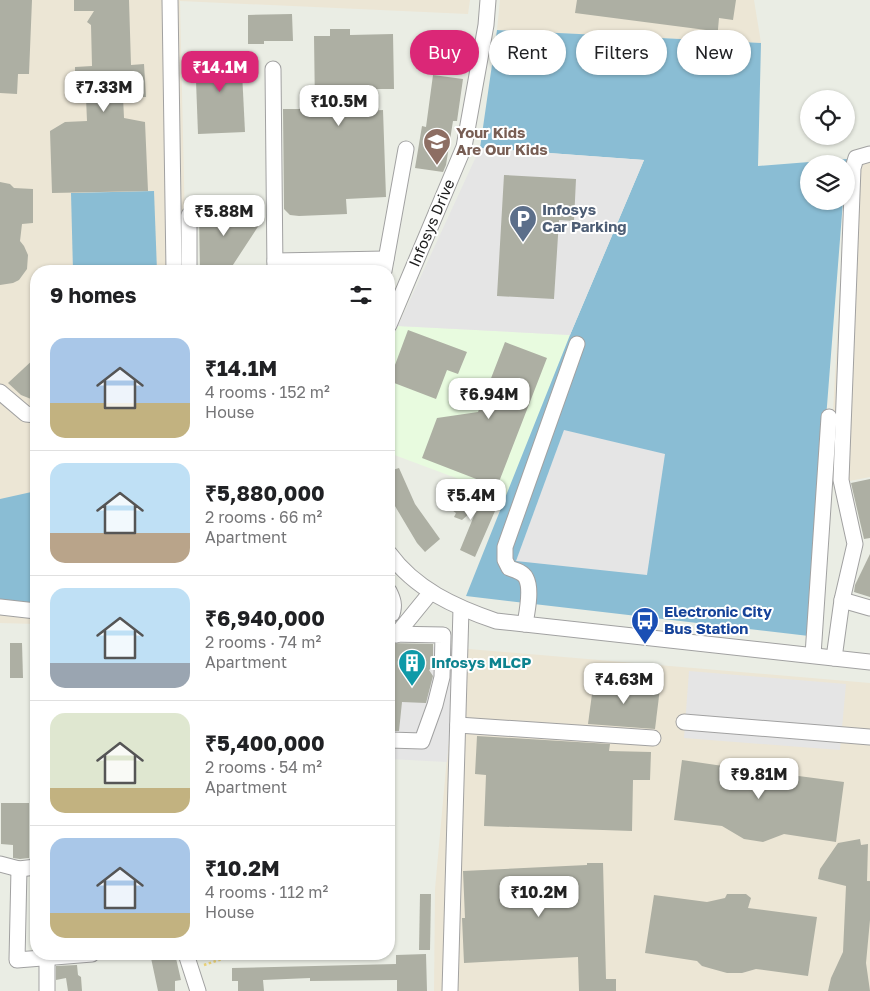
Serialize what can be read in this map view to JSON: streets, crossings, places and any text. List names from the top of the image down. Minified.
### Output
{"streets":{"street":["Infosys Drive"]},"places":{"school or university":["Your Kids Are Our Kids"],"parking":["Infosys Car Parking"],"bus stop":["Electronic City Bus Station"],"building":["Infosys MLCP"]},"page":{"chip":["Buy","Rent","Filters","New"],"price":["₹14.1M","₹7.33M","₹10.5M","₹5.88M","₹6.94M","₹5.4M","₹4.63M","₹9.81M","₹10.2M"],"heading":"9 homes","list":[{"name":"₹14.1M","note":"4 rooms · 152 m² · House"},{"name":"₹5,880,000","note":"2 rooms · 66 m² · Apartment"},{"name":"₹6,940,000","note":"2 rooms · 74 m² · Apartment"},{"name":"₹5,400,000","note":"2 rooms · 54 m² · Apartment"},{"name":"₹10.2M","note":"4 rooms · 112 m² · House"}]}}
